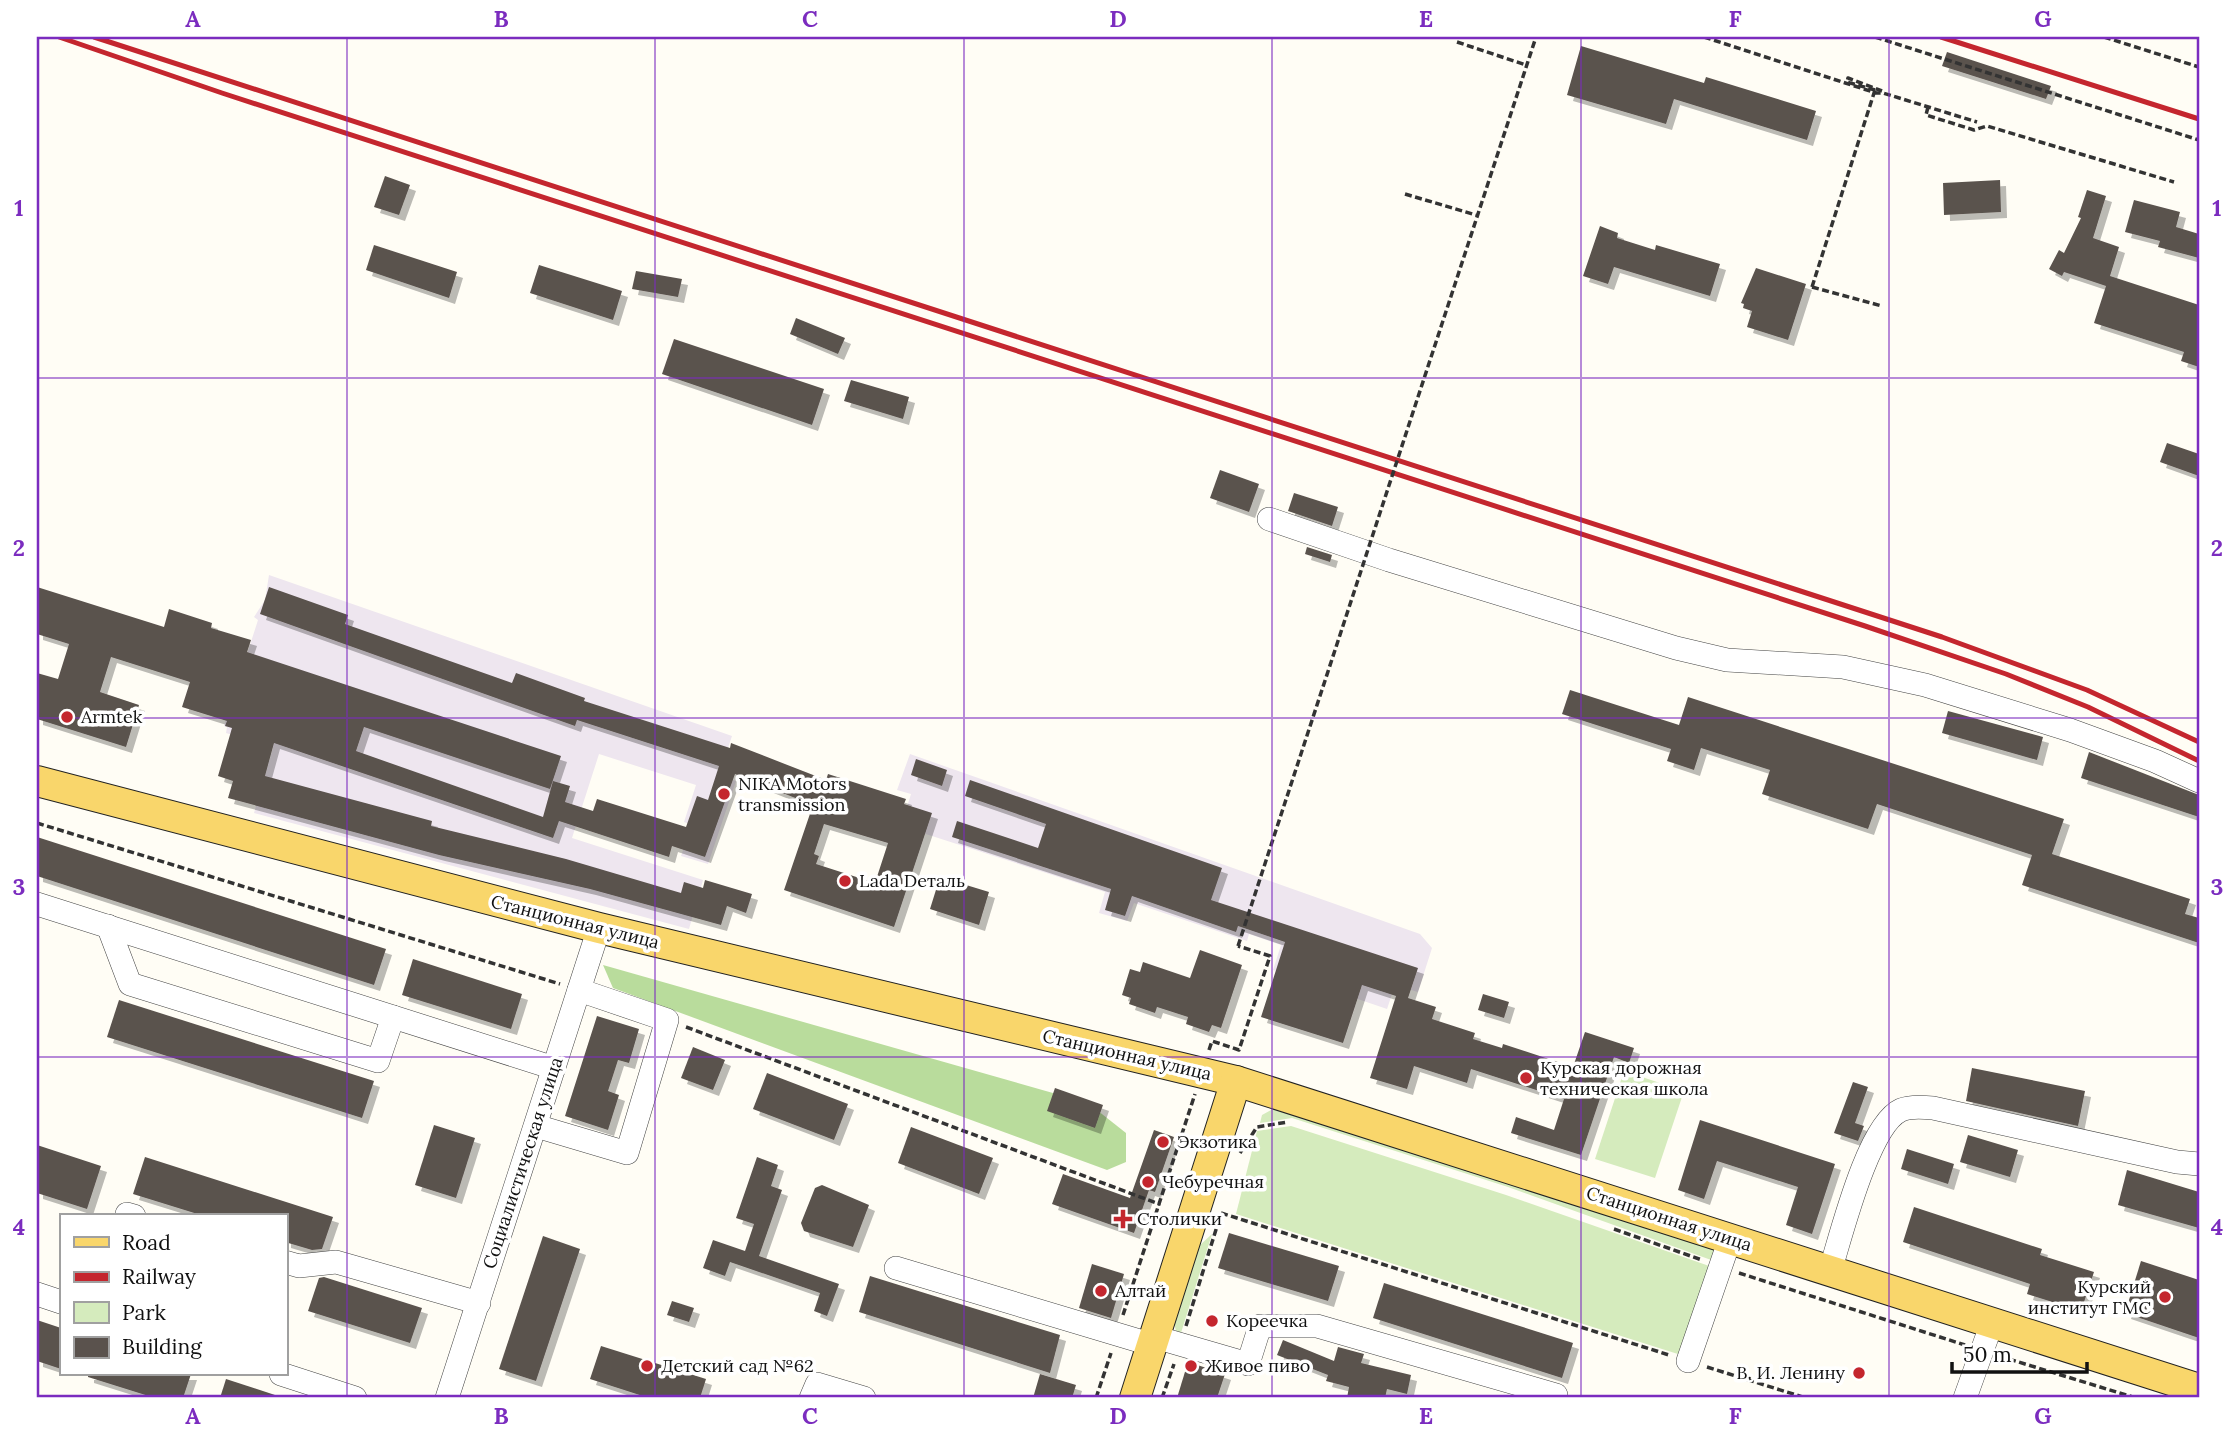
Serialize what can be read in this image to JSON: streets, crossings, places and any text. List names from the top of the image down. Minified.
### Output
{"streets":{"main road":["Станционная улица"],"street":["Социалистическая улица"]},"crossings":[["Станционная улица","Социалистическая улица"]],"places":{"other":["Armtek","NIKA Motors transmission","Lada Dеталь","Курская дорожная техническая школа","Экзотика","Чебуречная","Алтай","Курский институт ГМС","Кореечка","Детский сад №62","Живое пиво","В. И. Ленину"],"health":["Столички"]},"legend":["Road","Railway","Park","Building"],"scale_bar":"50 m","grid":{"columns":["A","B","C","D","E","F","G"],"rows":["1","2","3","4"]}}
